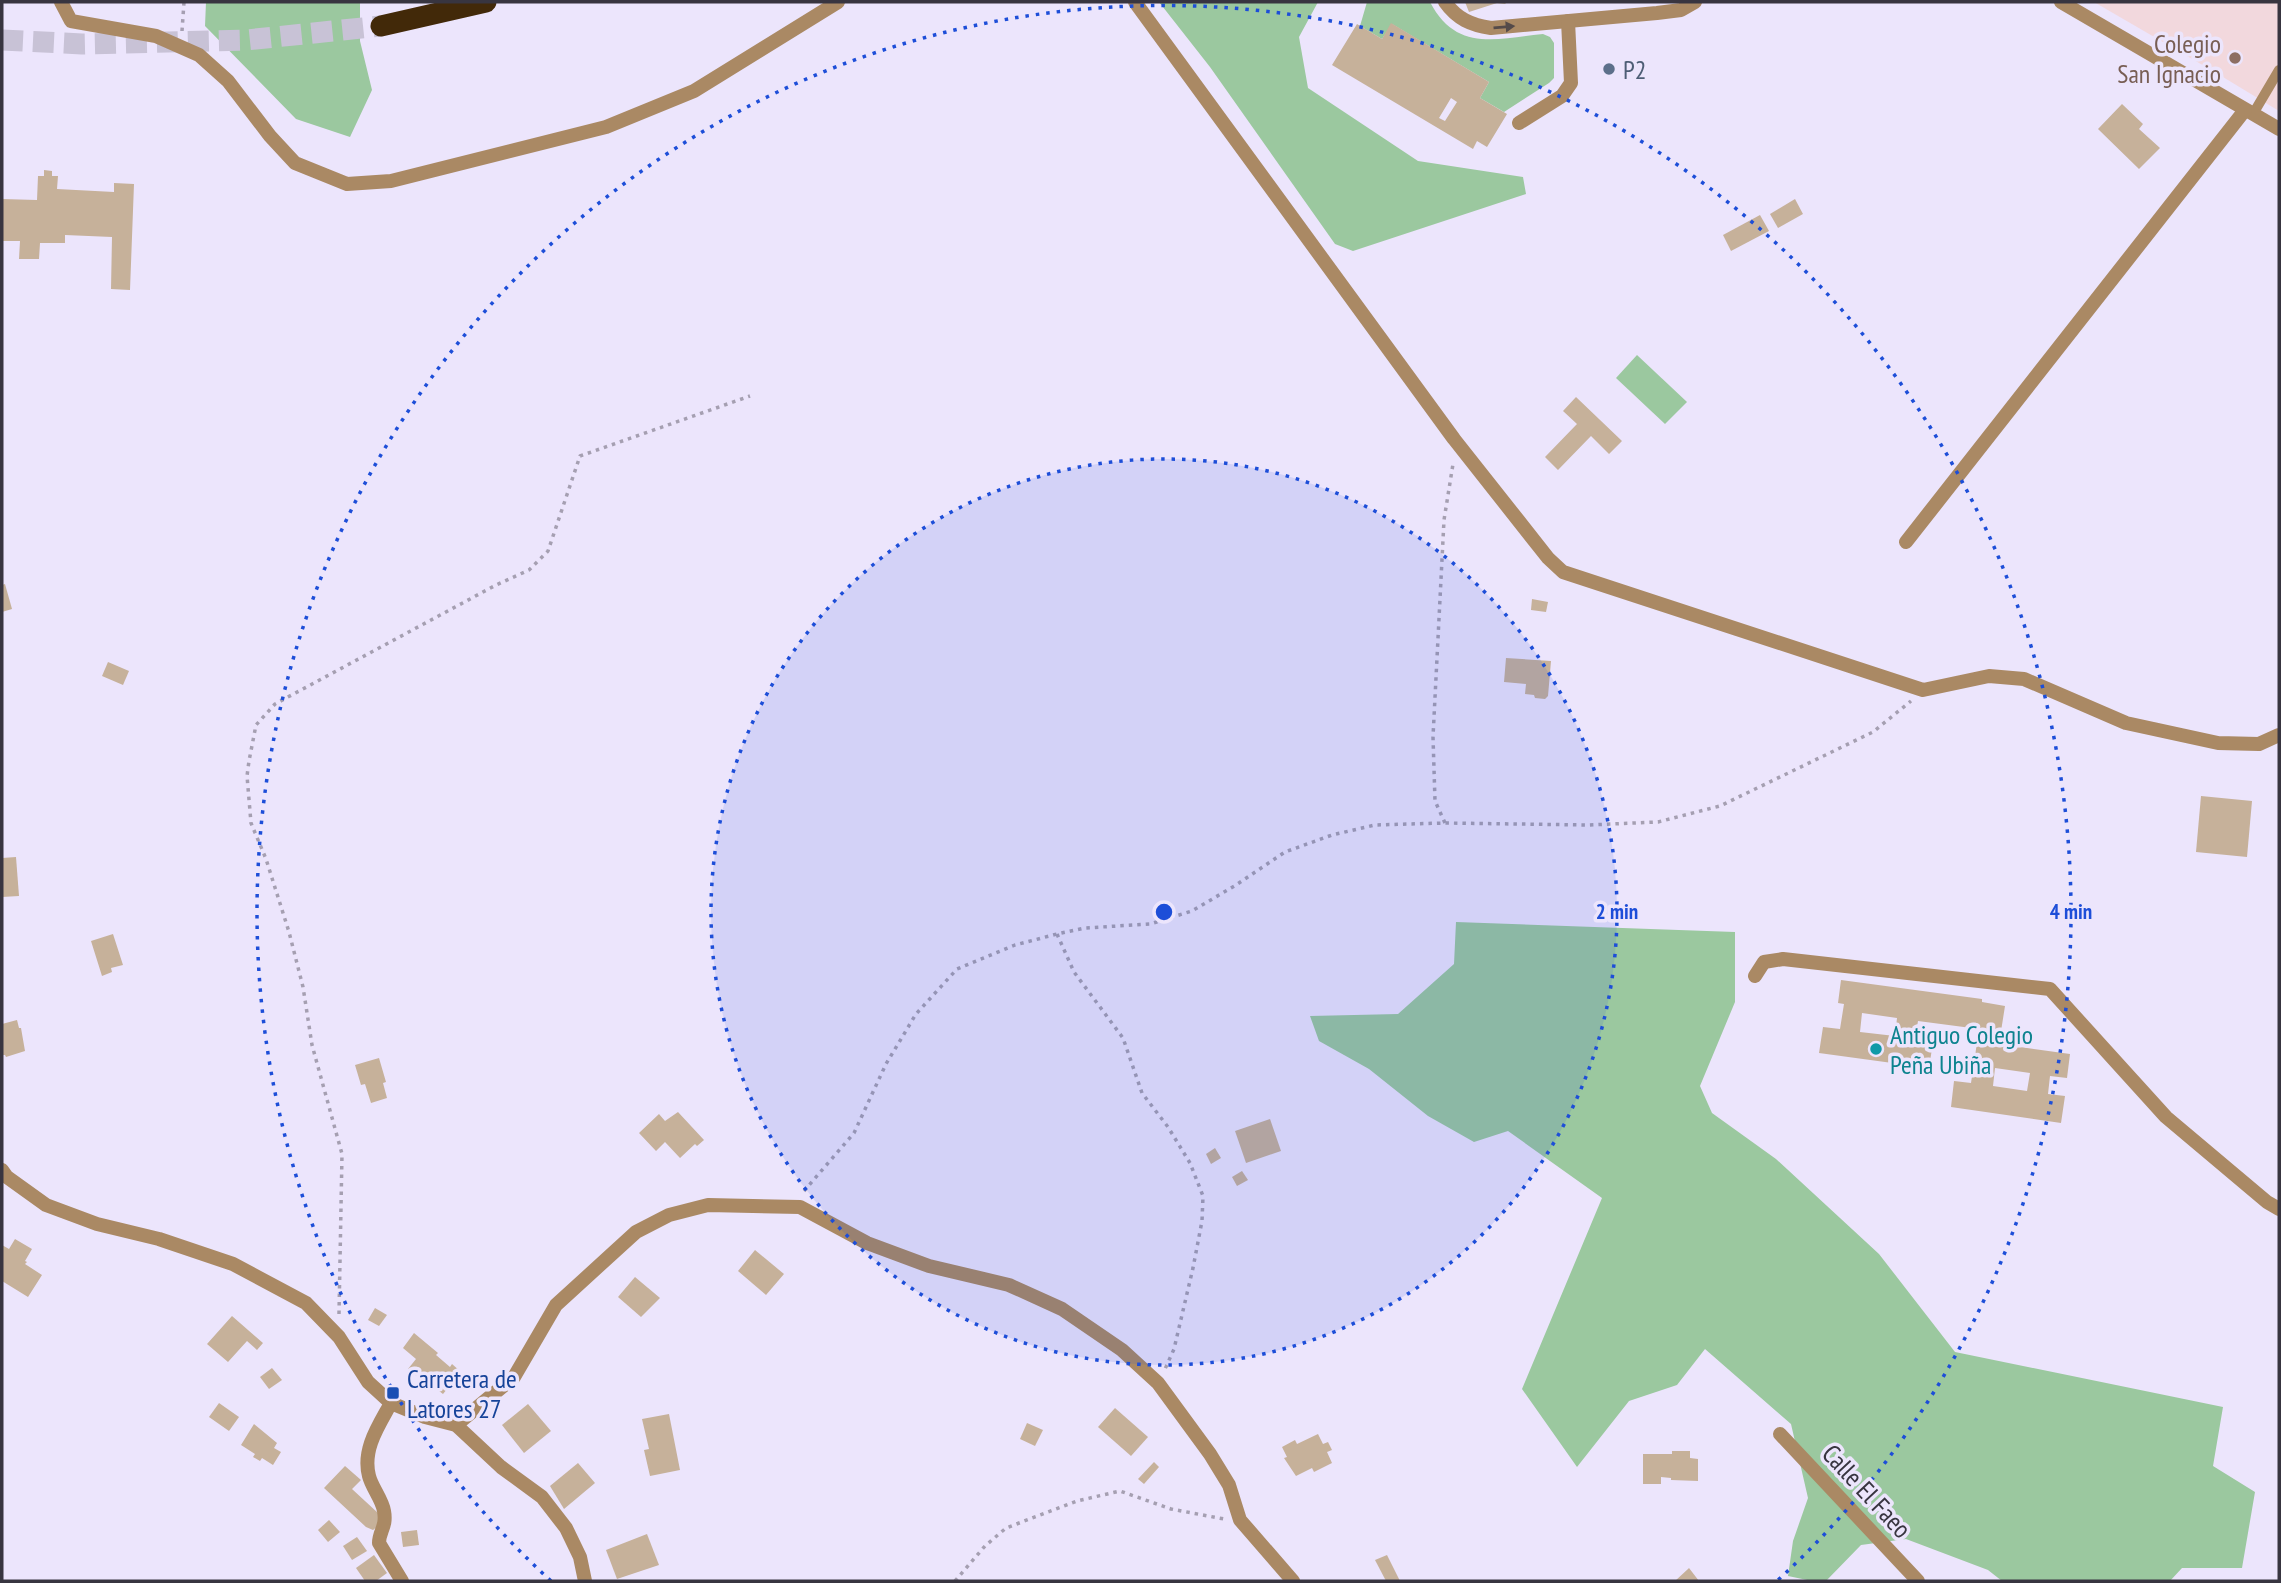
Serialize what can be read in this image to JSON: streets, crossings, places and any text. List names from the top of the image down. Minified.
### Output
{"streets":{"street":["Calle El Faeo"]},"places":{"other":["Colegio San Ignacio","P2","Antiguo Colegio Peña Ubiña"],"transit":["Carretera de Latores 27"]},"rings":["2 min","4 min"]}
